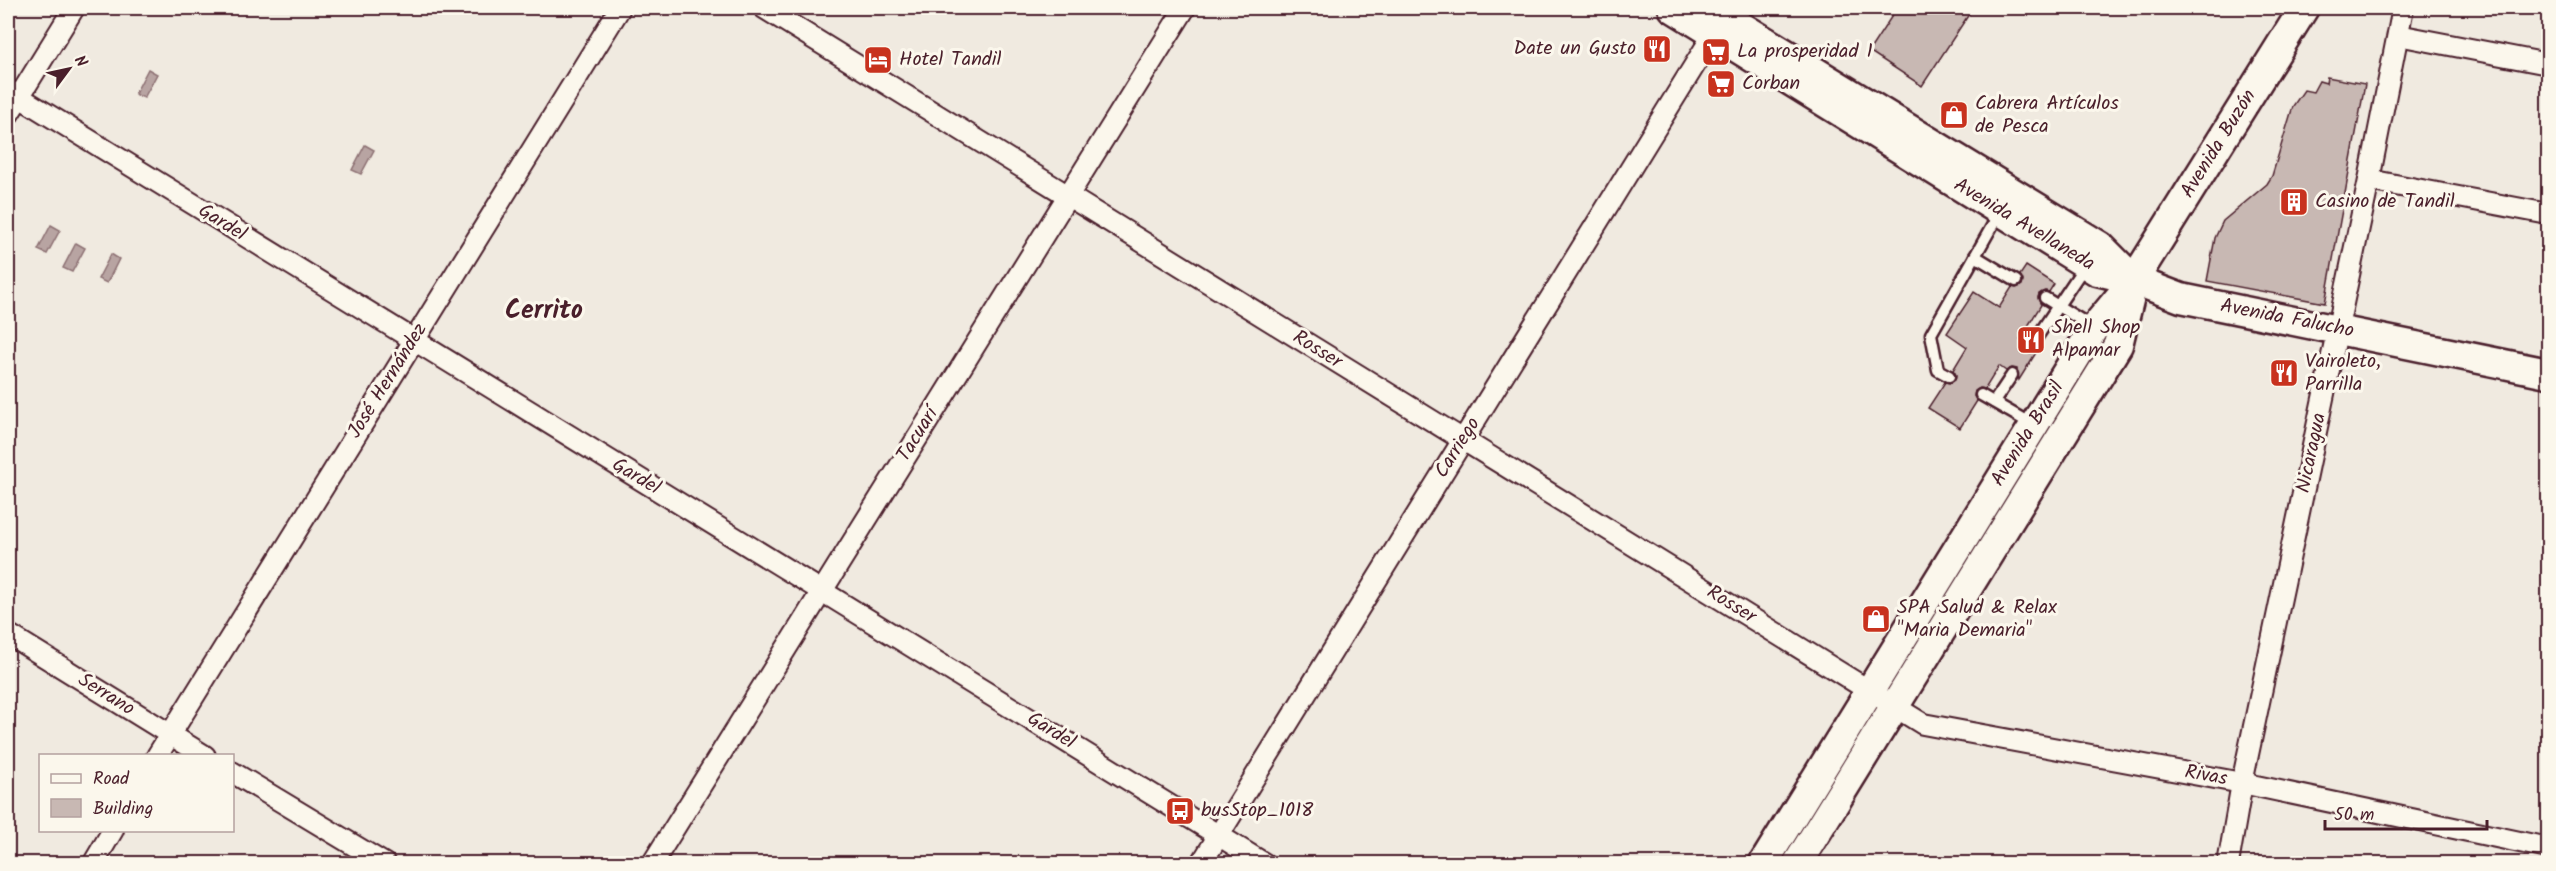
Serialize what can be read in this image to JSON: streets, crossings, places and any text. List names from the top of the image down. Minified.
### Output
{"streets":{"main road":["Avenida Buzón","Avenida Avellaneda","Avenida Falucho","Avenida Brasil"],"street":["Gardel","Rosser","José Hernández","Tacuarí","Carriego","Nicaragua","Serrano","Rivas"]},"crossings":[["Avenida Buzón","Avenida Avellaneda"],["Avenida Buzón","Avenida Falucho"],["Avenida Buzón","Avenida Brasil"],["Gardel","José Hernández"],["Gardel","Tacuarí"],["Gardel","Carriego"],["Avenida Avellaneda","Avenida Falucho"],["Avenida Avellaneda","Avenida Brasil"],["Avenida Avellaneda","Carriego"],["Avenida Falucho","Avenida Brasil"],["Avenida Falucho","Nicaragua"],["Rosser","Avenida Brasil"],["Rosser","Tacuarí"],["Rosser","Carriego"],["Rosser","Rivas"],["José Hernández","Serrano"],["Avenida Brasil","Rivas"],["Nicaragua","Rivas"]],"districts":["Cerrito"],"places":{"restaurant":["Date un Gusto","Shell Shop Alpamar","Vairoleto, Parrilla"],"supermarket":["La prosperidad 1","Corban"],"hotel":["Hotel Tandil"],"shop":["Cabrera Artículos de Pesca","SPA Salud & Relax \"Maria Demaria\""],"building":["Casino de Tandil"],"bus stop":["busStop_1018"]},"legend":["Road","Building"],"scale_bar":"50 m","north":"top right"}
